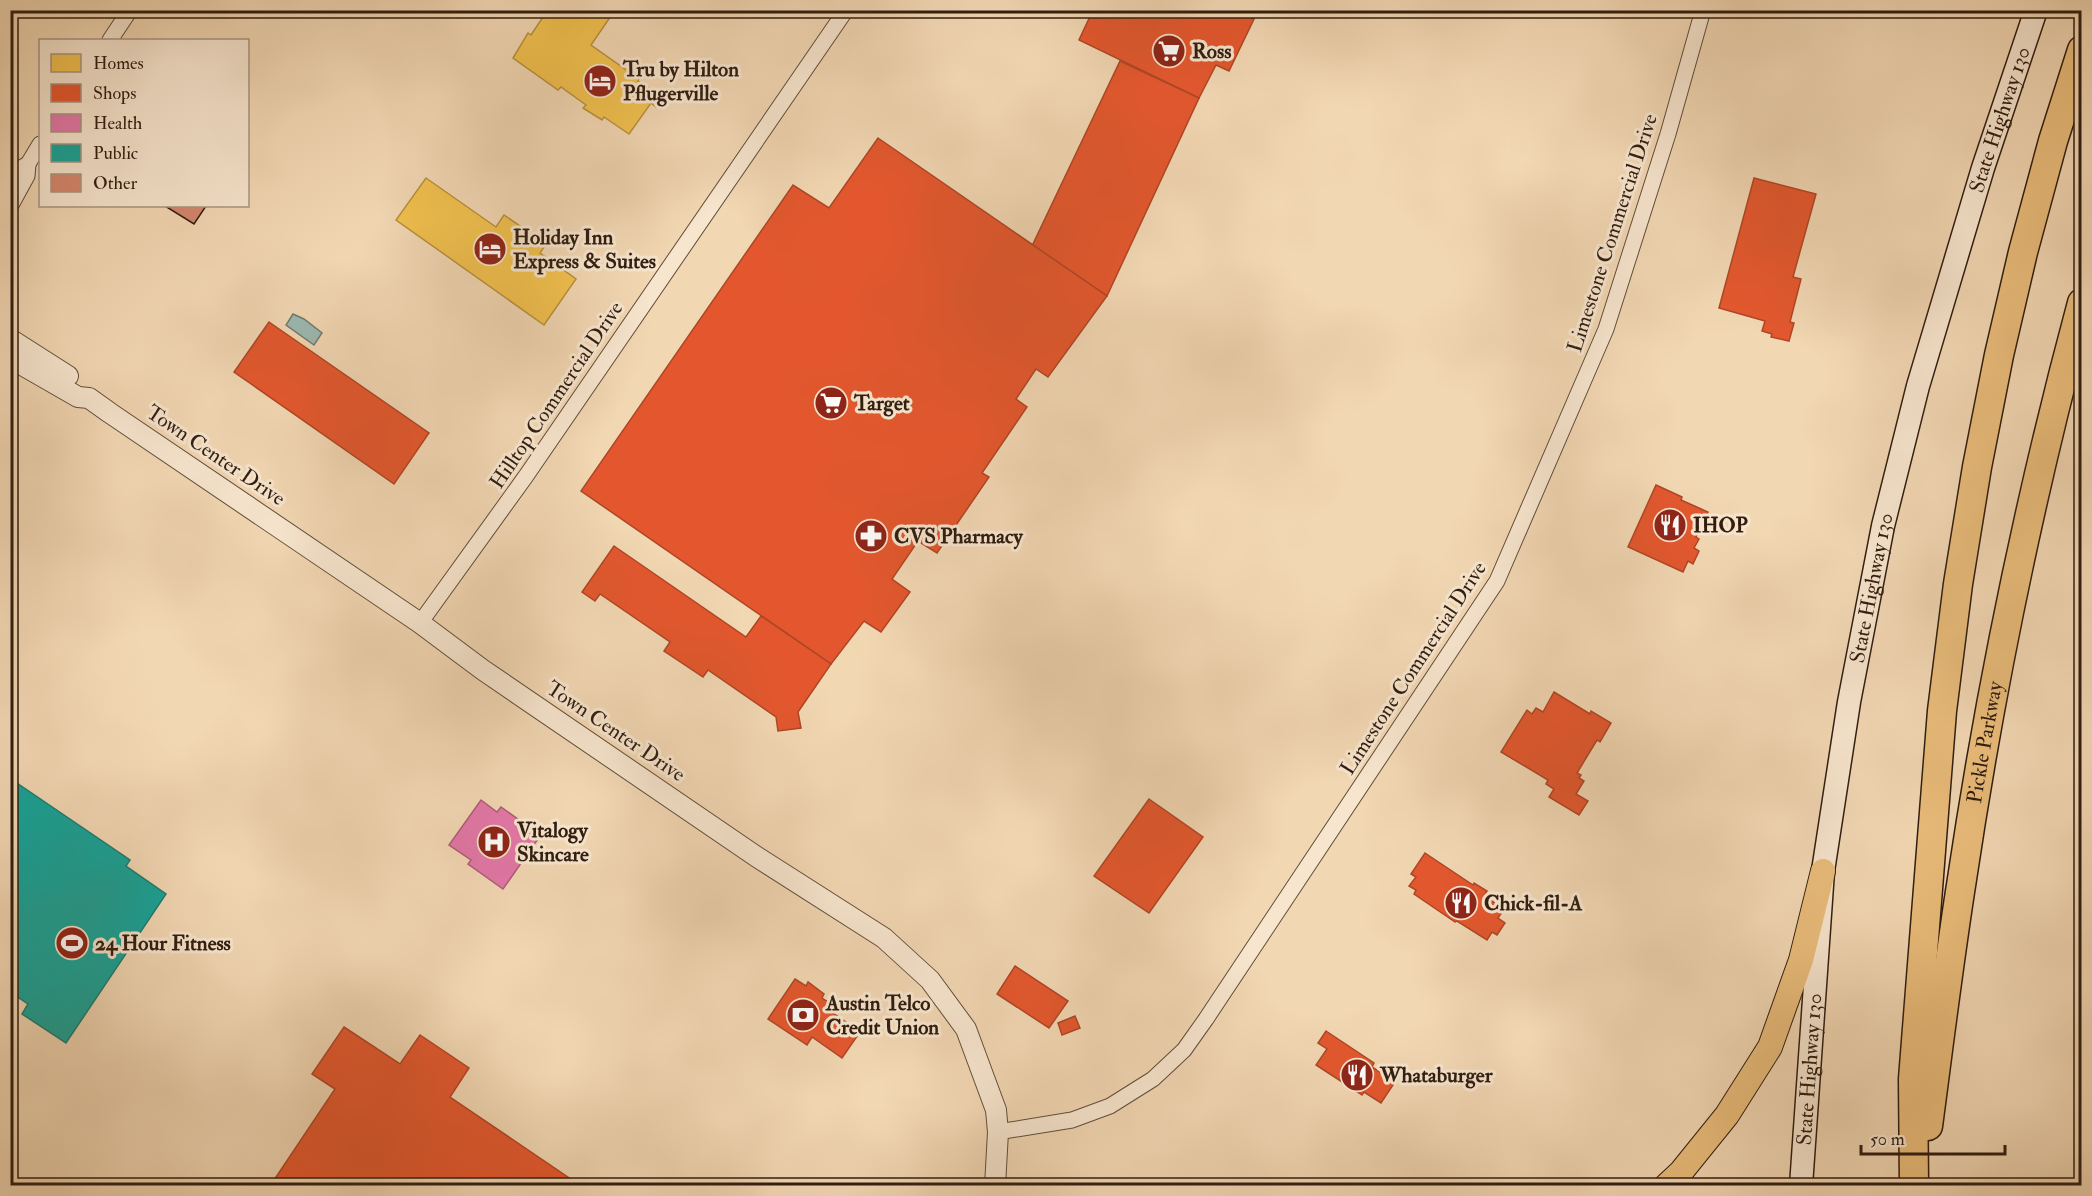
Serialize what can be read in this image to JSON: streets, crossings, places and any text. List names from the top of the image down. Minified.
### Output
{"streets":{"highway":["Pickle Parkway"],"main road":["State Highway 130"],"street":["Limestone Commercial Drive","Hilltop Commercial Drive","Town Center Drive"]},"crossings":[["Limestone Commercial Drive","Town Center Drive"],["Hilltop Commercial Drive","Town Center Drive"]],"places":{"supermarket":["Ross","Target"],"hotel":["Tru by Hilton Pflugerville","Holiday Inn Express & Suites"],"restaurant":["IHOP","Chick-fil-A","Whataburger"],"pharmacy":["CVS Pharmacy"],"hospital":["Vitalogy Skincare"],"sports":["24 Hour Fitness"],"bank":["Austin Telco Credit Union"]},"legend":["Homes","Shops","Health","Public","Other"],"scale_bar":"50 m"}
